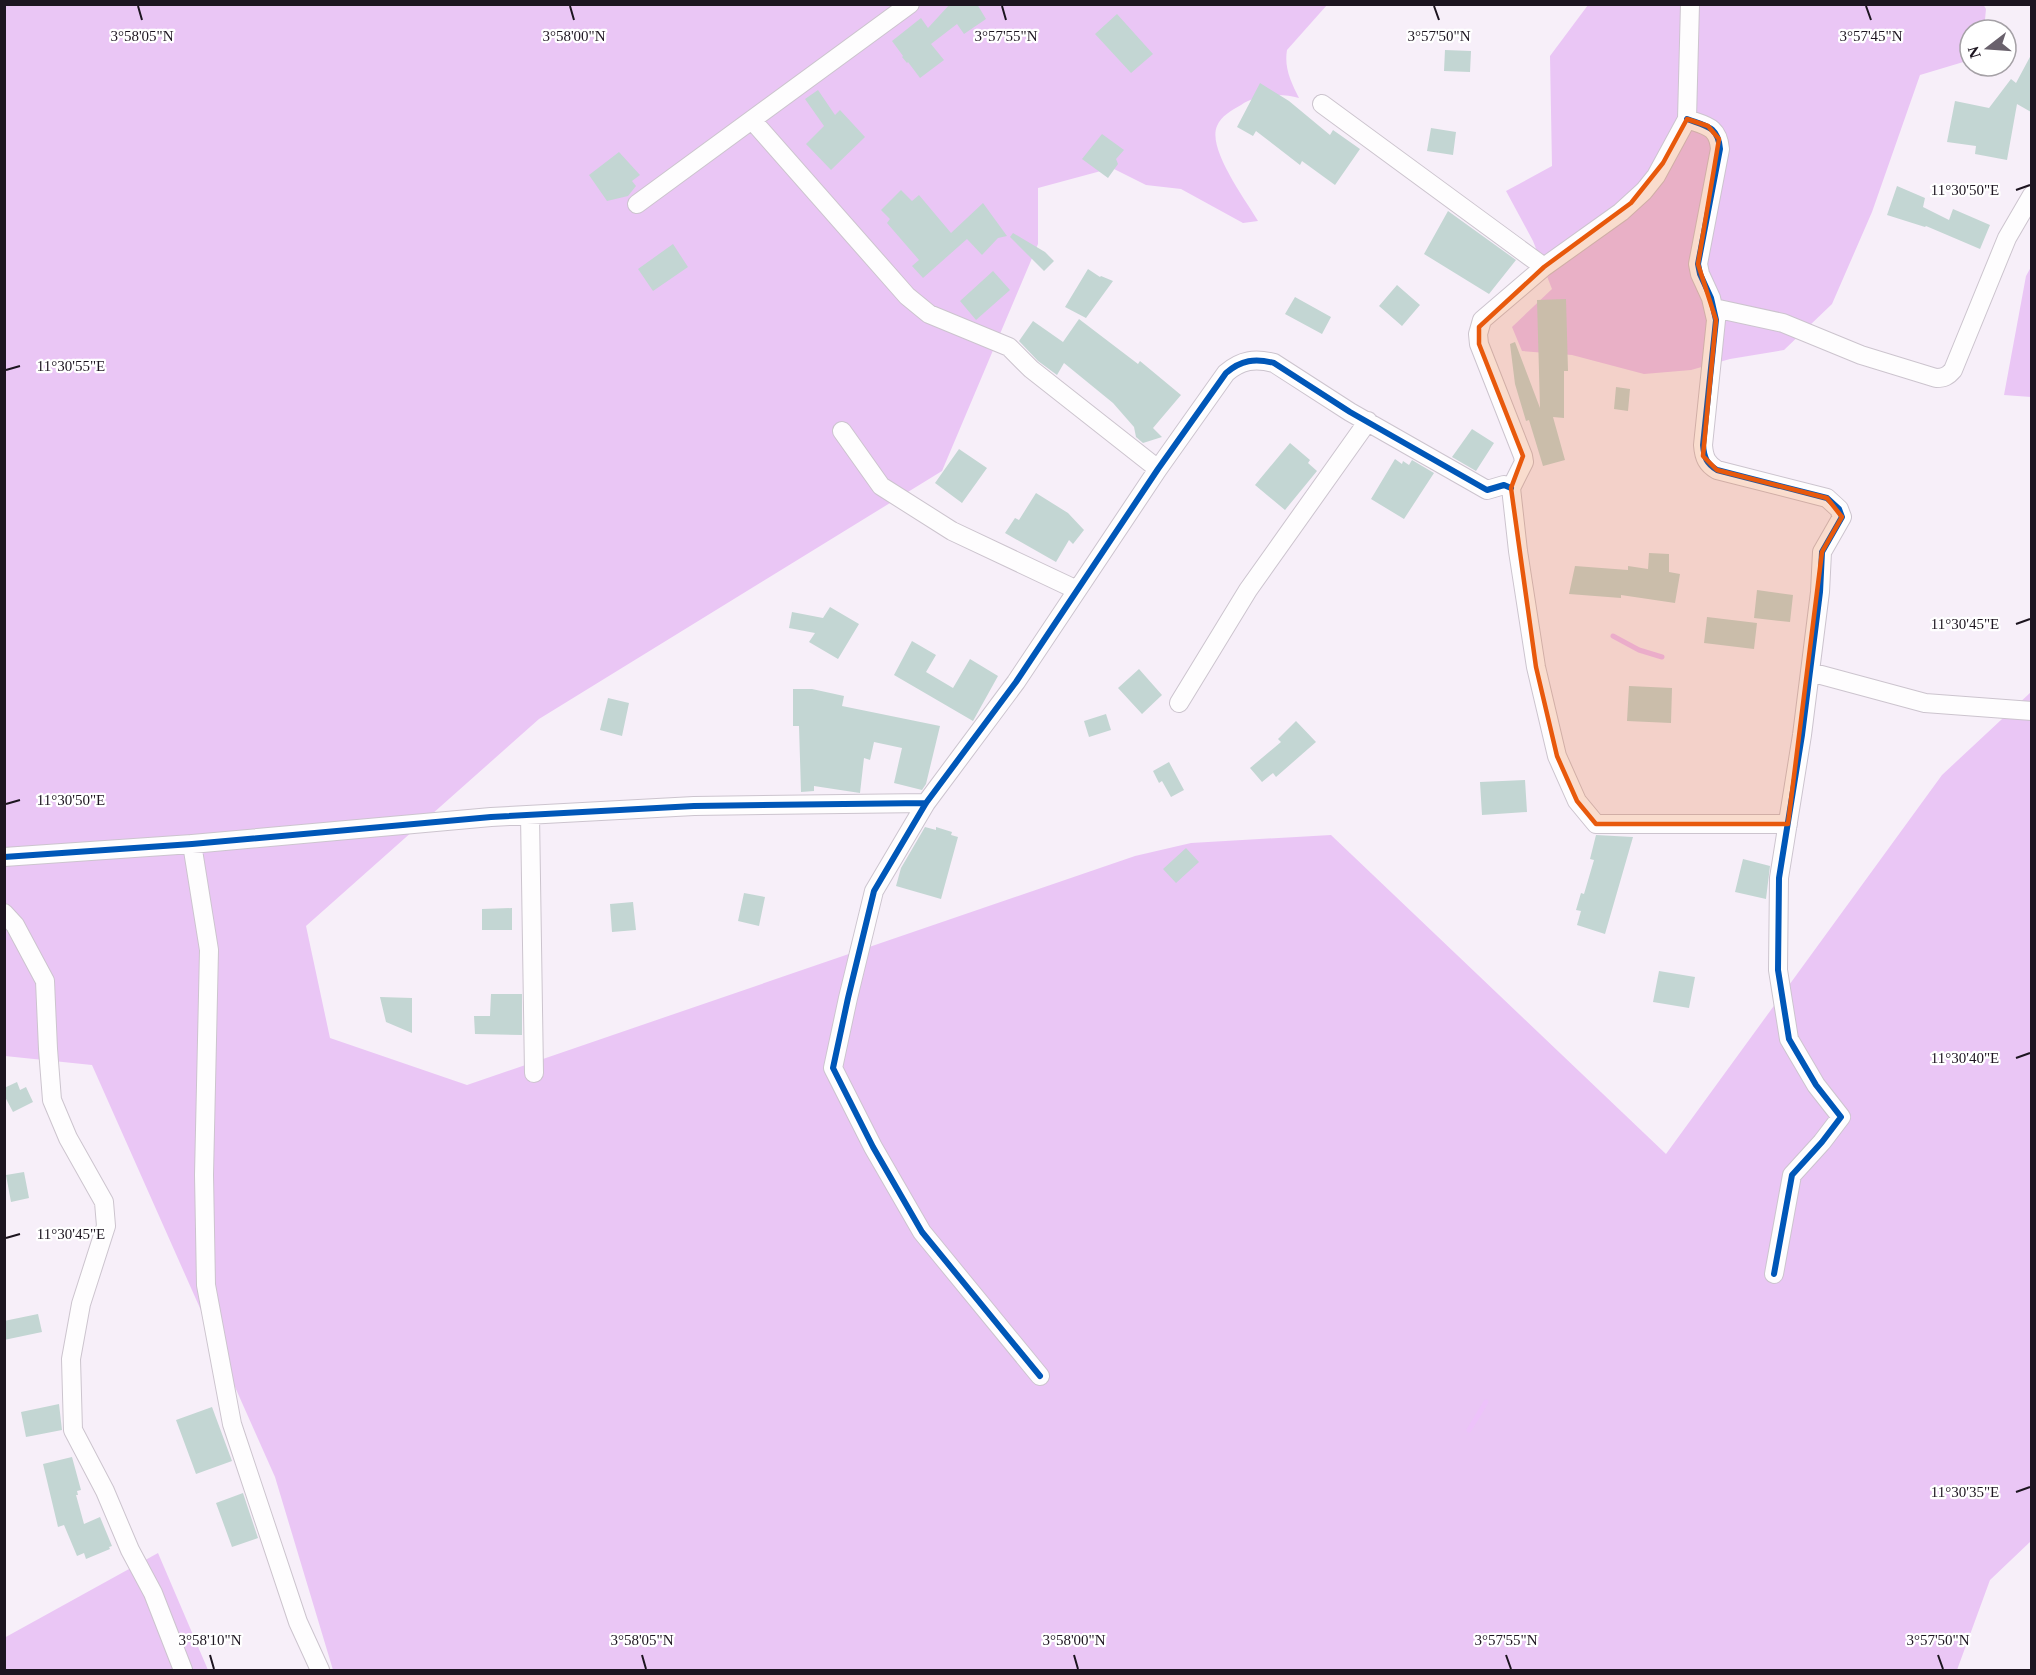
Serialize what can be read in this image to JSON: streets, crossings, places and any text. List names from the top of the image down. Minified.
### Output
{"north":"left","coordinates":["3°57'45\"N","3°58'05\"N","3°58'00\"N","3°57'55\"N","3°57'50\"N","11°30'50\"E","11°30'55\"E","11°30'45\"E","11°30'40\"E","11°30'35\"E","3°58'10\"N"]}
